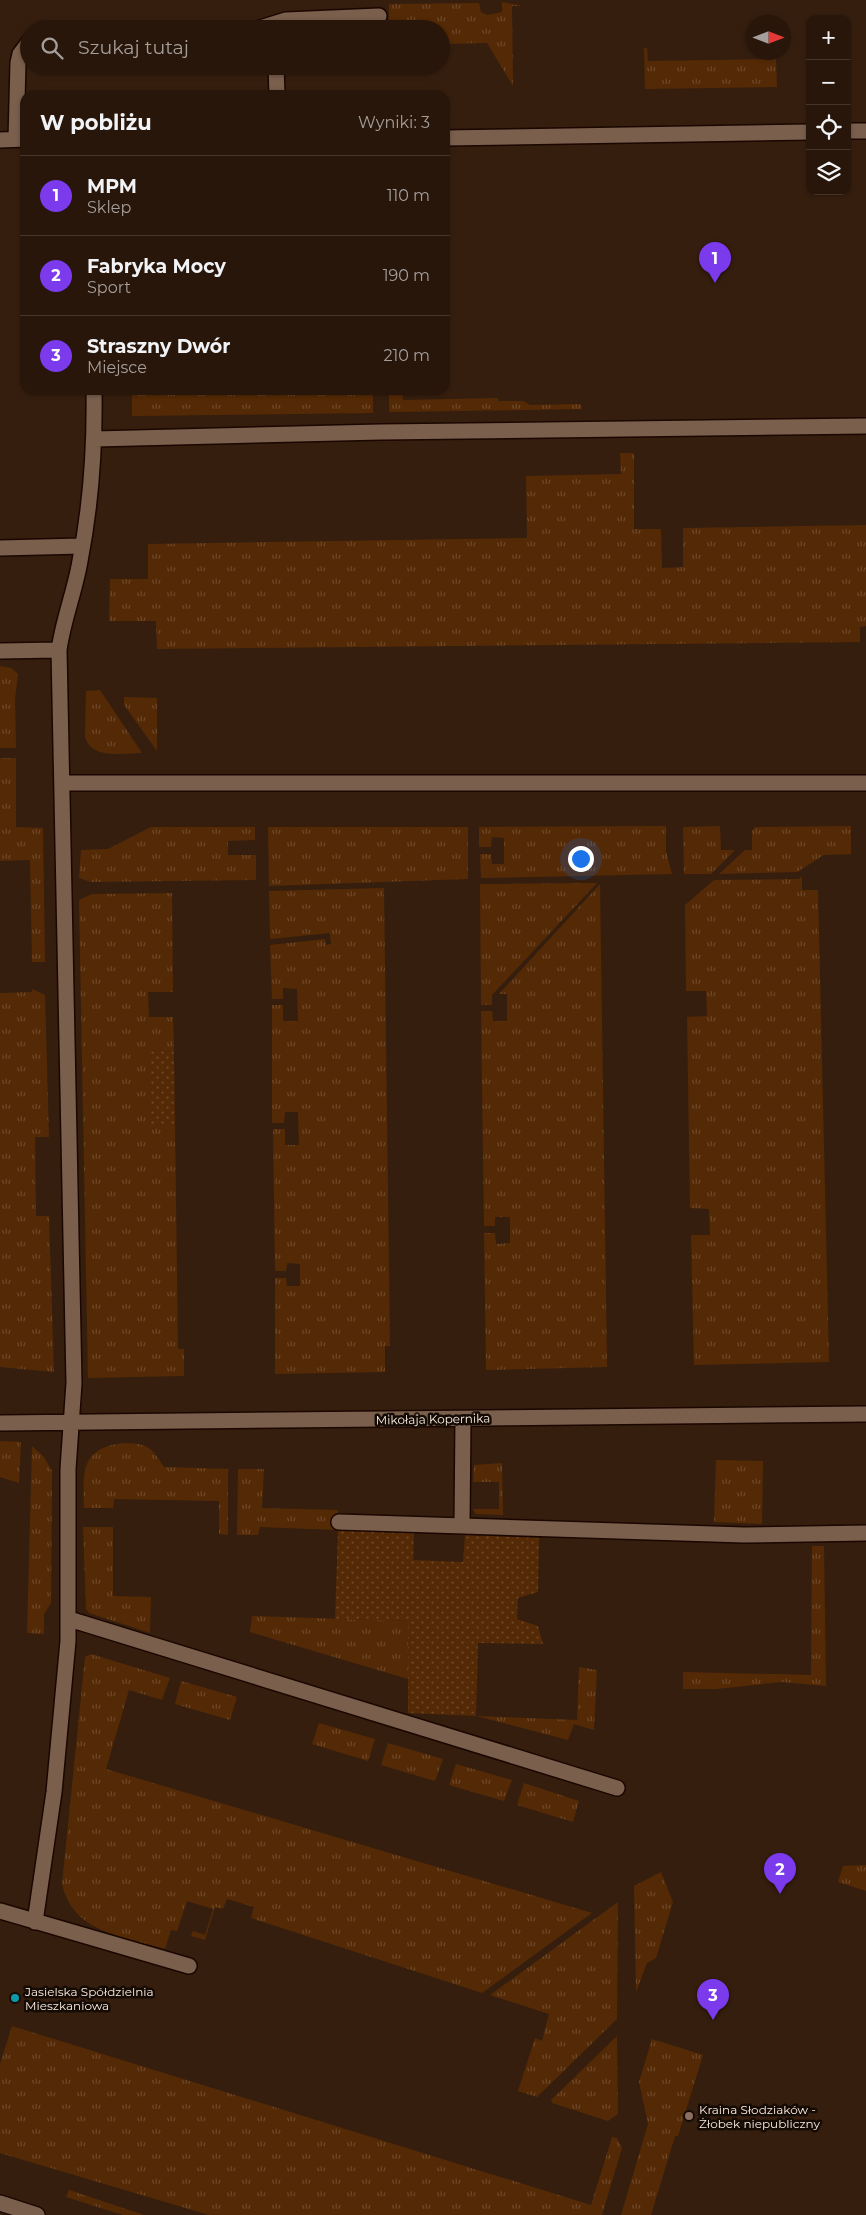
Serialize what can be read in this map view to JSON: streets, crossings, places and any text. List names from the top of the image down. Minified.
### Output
{"streets":{"street":["Mikołaja Kopernika"]},"places":["Jasielska Spółdzielnia Mieszkaniowa","Kraina Słodziaków - Żłobek niepubliczny"],"north":"right","page":{"map_buttons":["+","−"],"search":"Szukaj tutaj","heading":["W pobliżu","Wyniki: 3"],"list":[{"mark":"1","name":"MPM","note":"Sklep","value":"110 m"},{"mark":"2","name":"Fabryka Mocy","note":"Sport","value":"190 m"},{"mark":"3","name":"Straszny Dwór","note":"Miejsce","value":"210 m"}],"pins":["1","2","3"]}}
